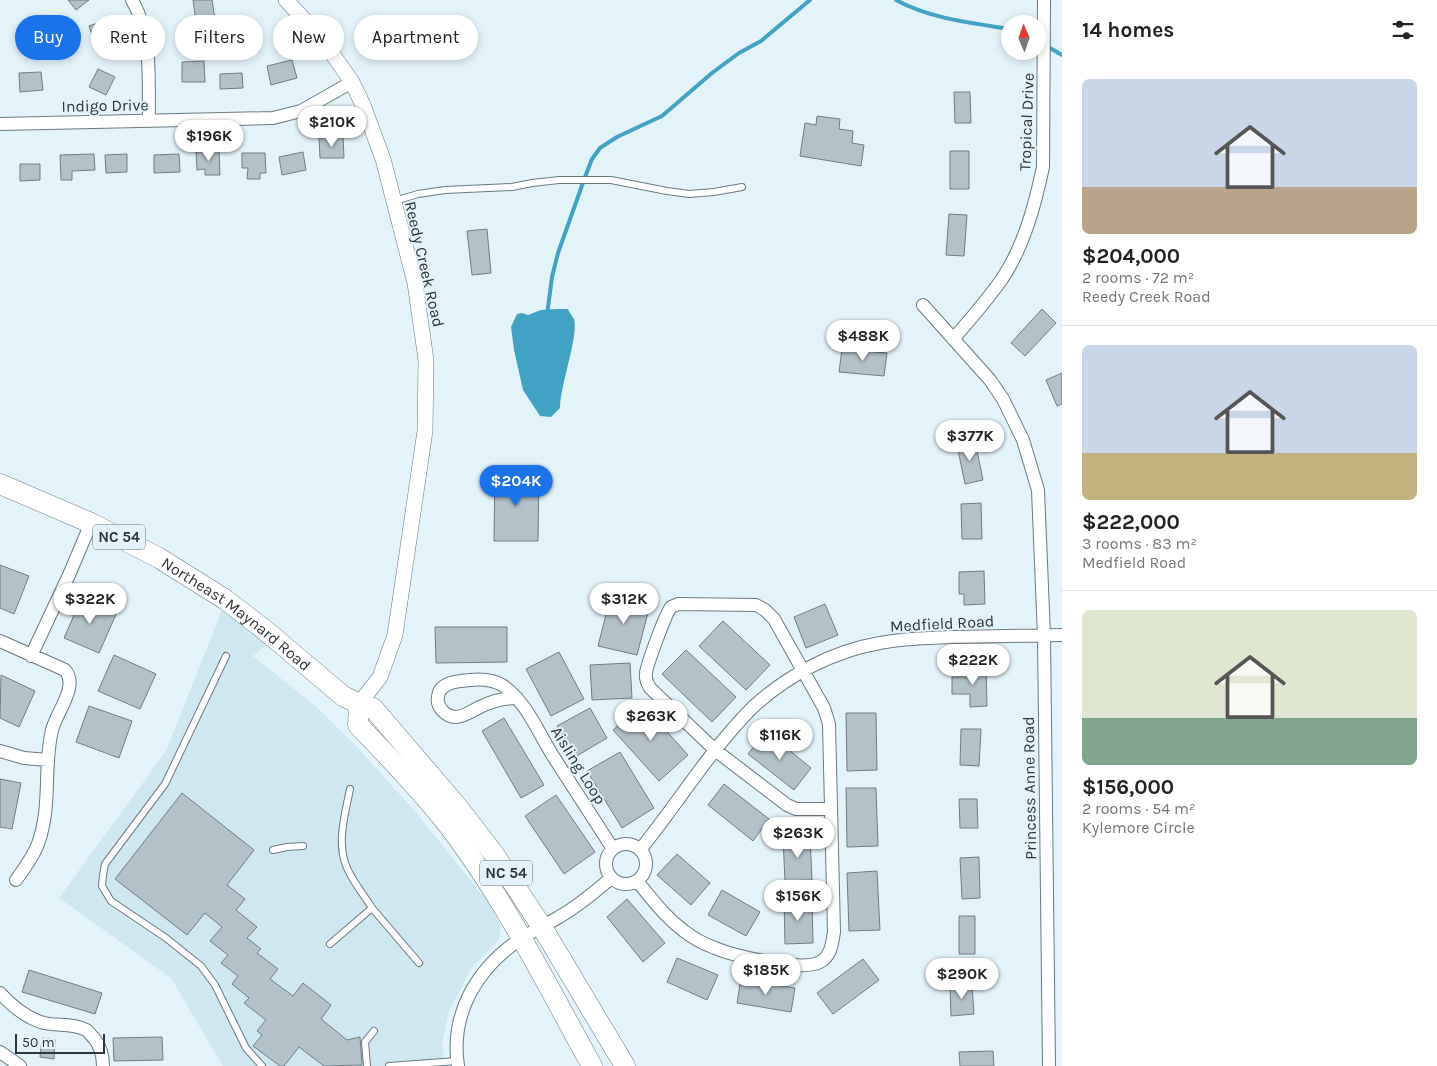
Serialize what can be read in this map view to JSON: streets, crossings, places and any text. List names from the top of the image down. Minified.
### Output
{"streets":{"main road":["NC 54","Northeast Maynard Road"],"street":["Indigo Drive","Tropical Drive","Reedy Creek Road","Medfield Road","Aisling Loop","Princess Anne Road"]},"crossings":[["Indigo Drive","Reedy Creek Road"],["Tropical Drive","Princess Anne Road"],["Reedy Creek Road","NC 54"],["Reedy Creek Road","Northeast Maynard Road"],["NC 54","Northeast Maynard Road"],["Medfield Road","Aisling Loop"],["Medfield Road","Princess Anne Road"]],"scale_bar":"50 m","north":"top","page":{"heading":"14 homes","chip":["Buy","Rent","Filters","New","Apartment"],"list":[{"name":"$204,000","note":"2 rooms · 72 m² · Reedy Creek Road"},{"name":"$222,000","note":"3 rooms · 83 m² · Medfield Road"},{"name":"$156,000","note":"2 rooms · 54 m² · Kylemore Circle"}],"price":["$210K","$196K","$488K","$377K","$204K","$322K","$312K","$222K","$263K","$116K","$263K","$156K","$185K","$290K"],"scale":"50 m"}}
